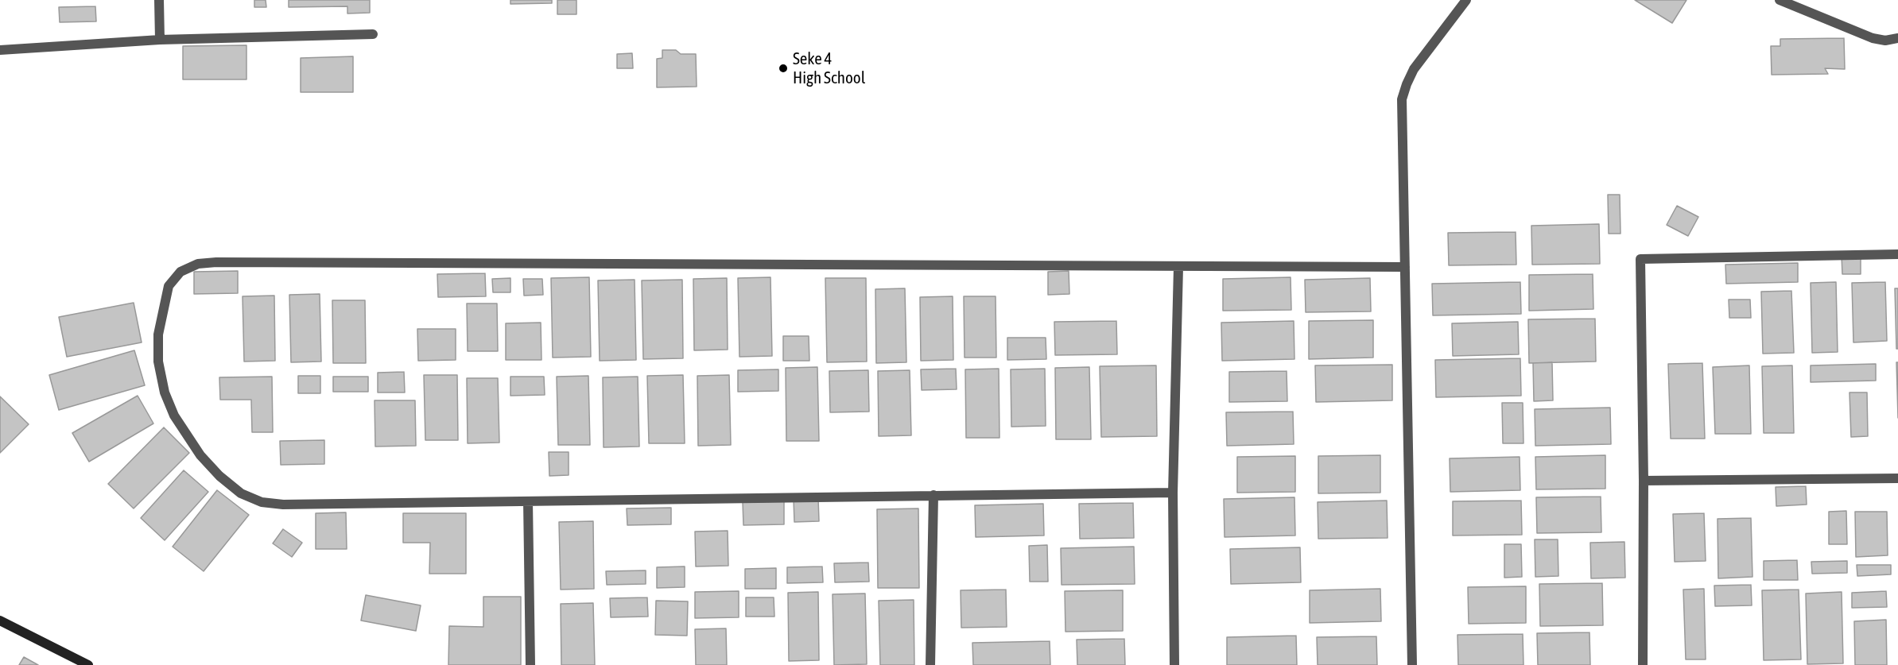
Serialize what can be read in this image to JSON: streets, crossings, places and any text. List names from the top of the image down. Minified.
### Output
{"places":["Seke 4 High School"]}
